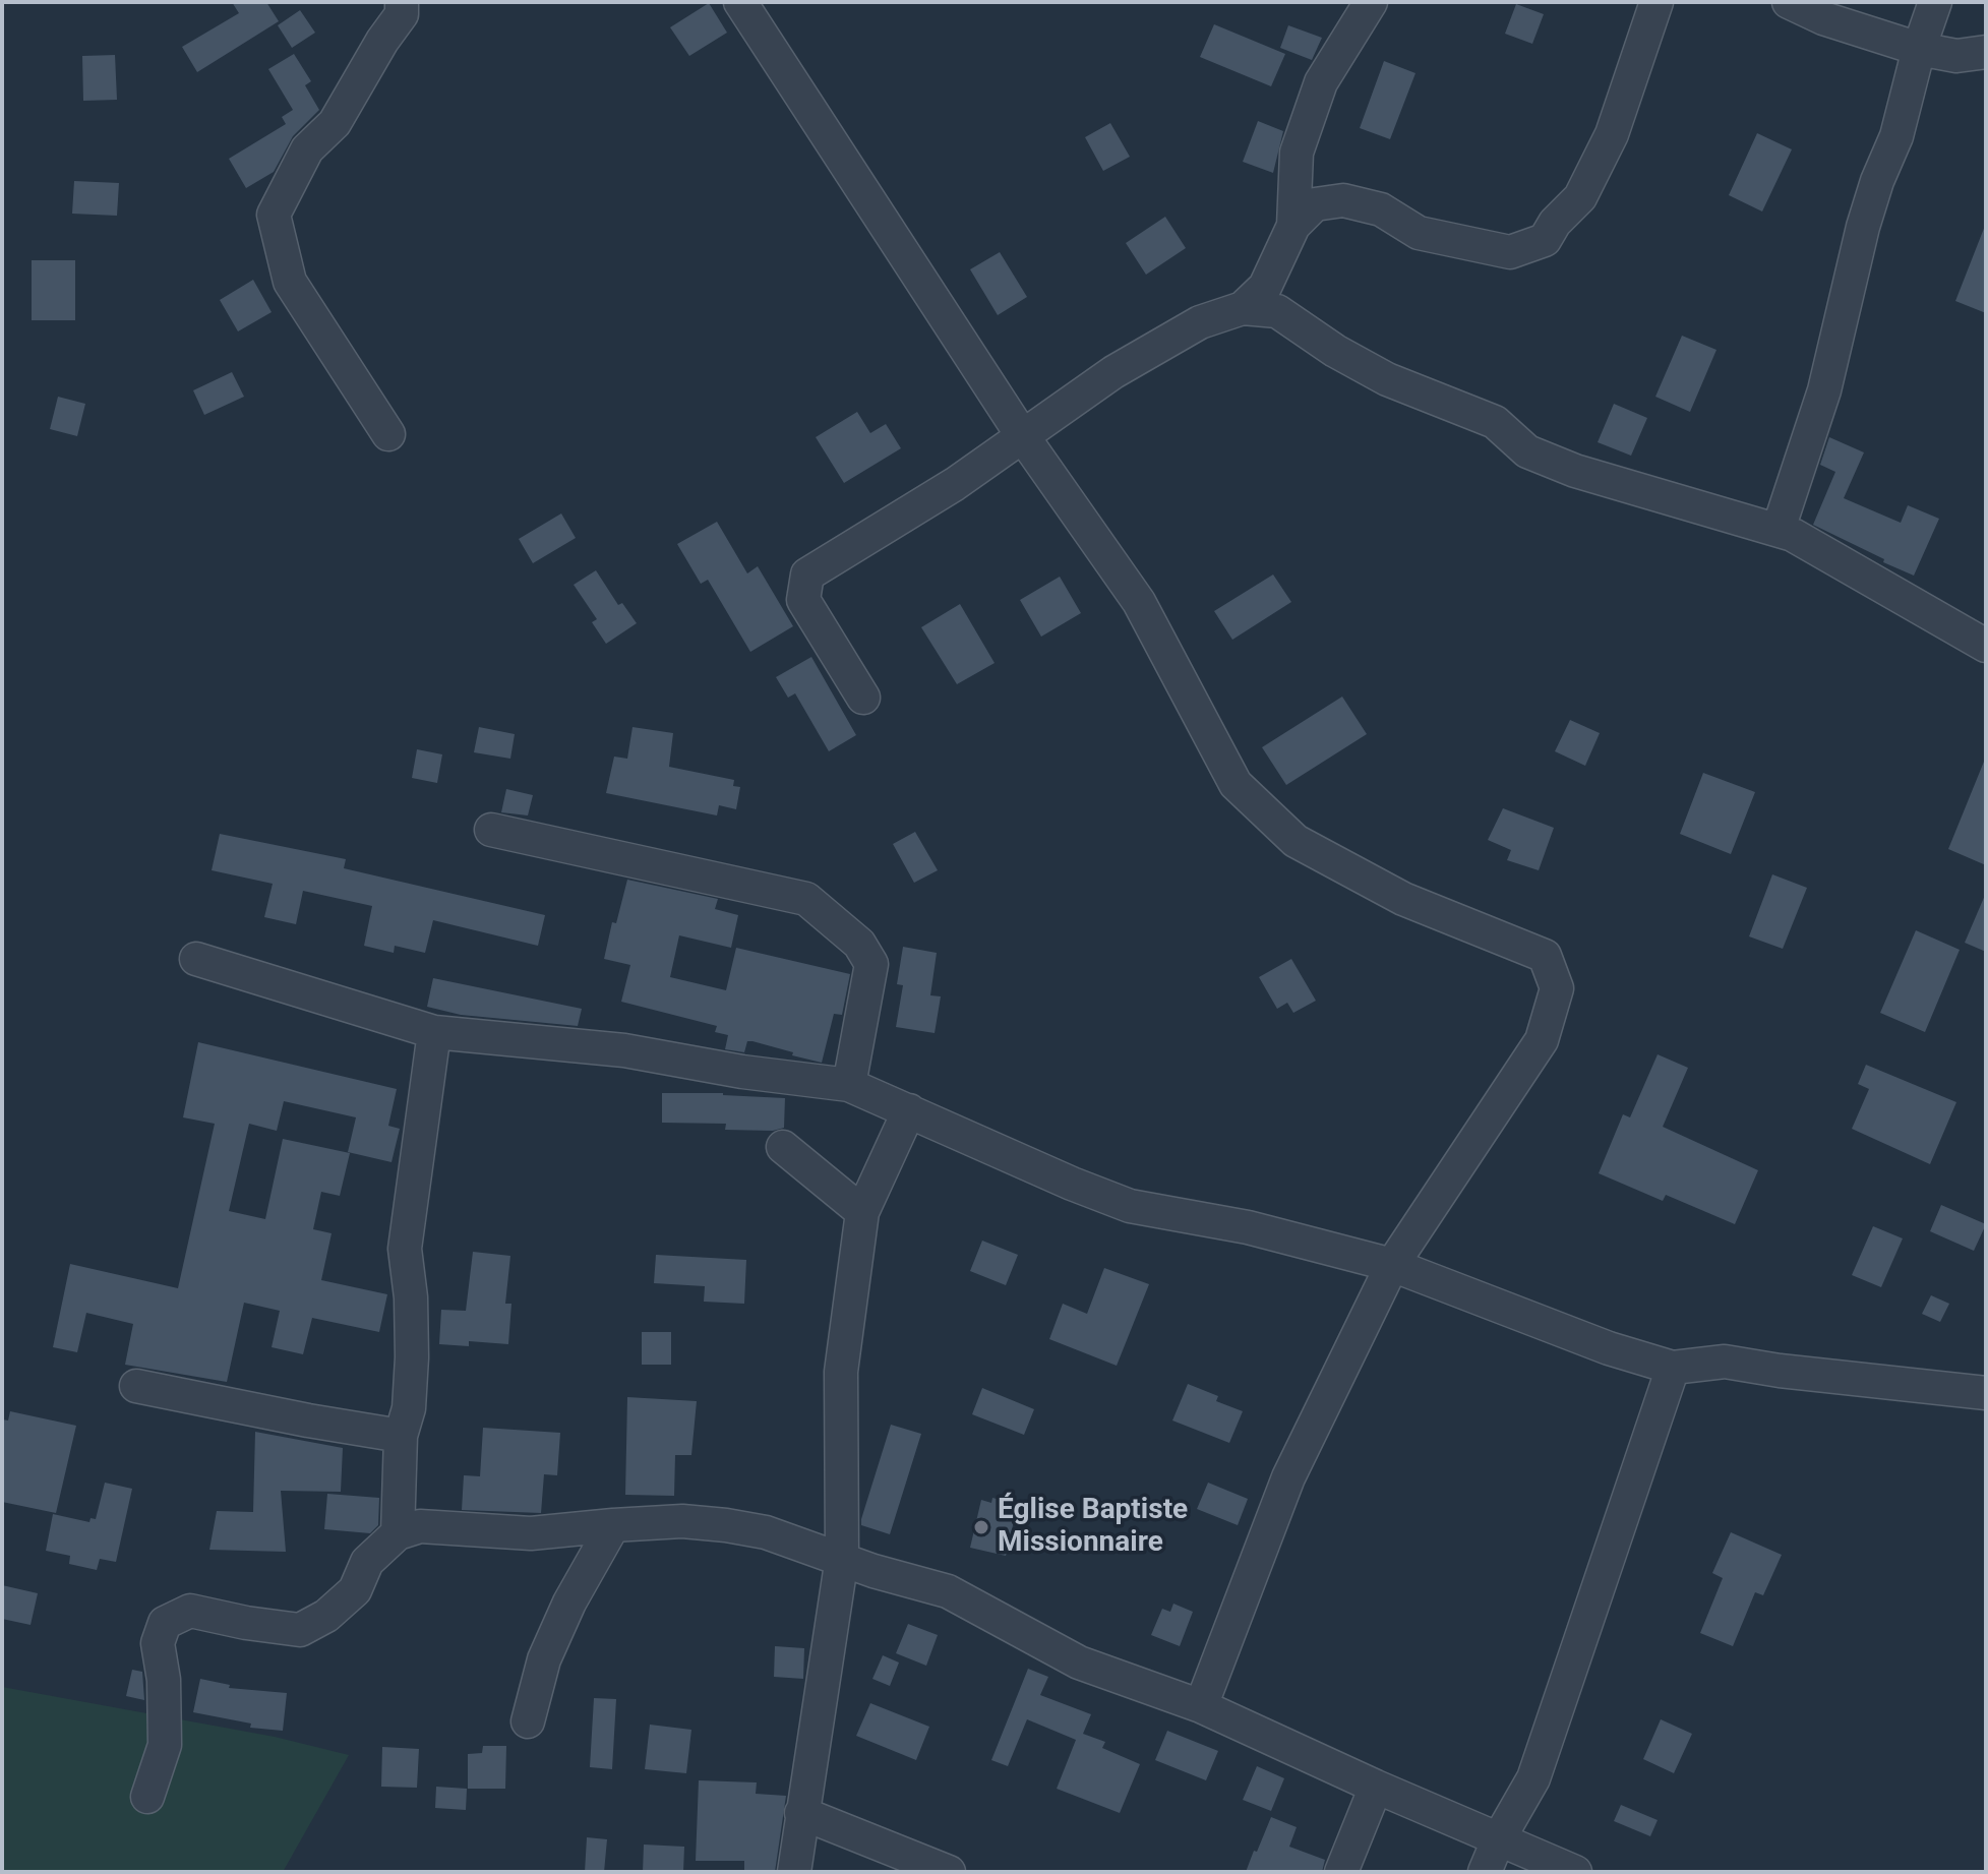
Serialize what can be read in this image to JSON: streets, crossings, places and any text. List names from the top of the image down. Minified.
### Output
{"places":["Église Baptiste Missionnaire"]}
